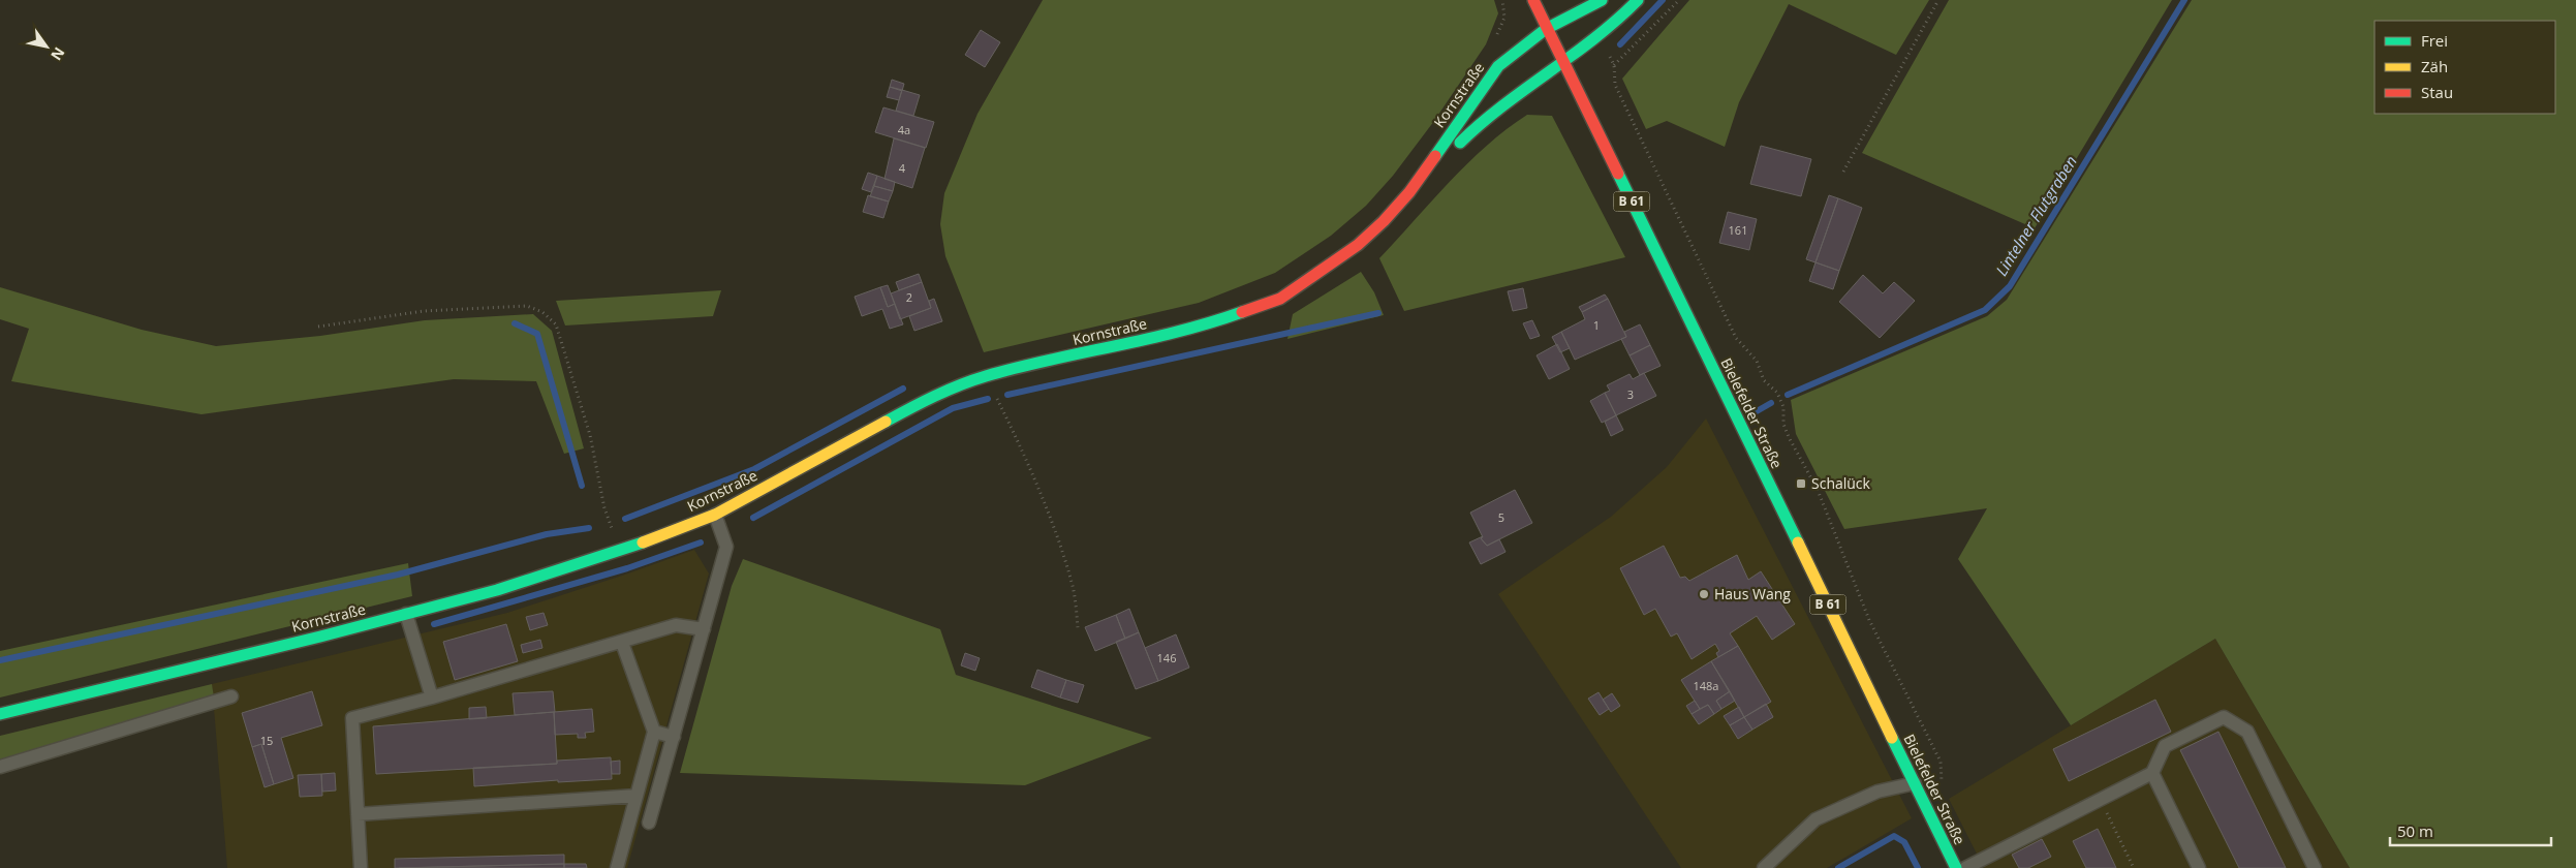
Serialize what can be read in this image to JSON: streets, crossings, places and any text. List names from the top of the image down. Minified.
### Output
{"streets":{"street":["Kornstraße","B 61","Bielefelder Straße"]},"crossings":[["Kornstraße","Bielefelder Straße"]],"water":["Lintelner Flutgraben"],"places":{"transit":["Schalück"],"other":["Haus Wang"]},"house_numbers":["4a","4","161","2","1","3","5","146","148a","15"],"legend":["Frei","Zäh","Stau"],"scale_bar":"50 m","north":"bottom right"}
